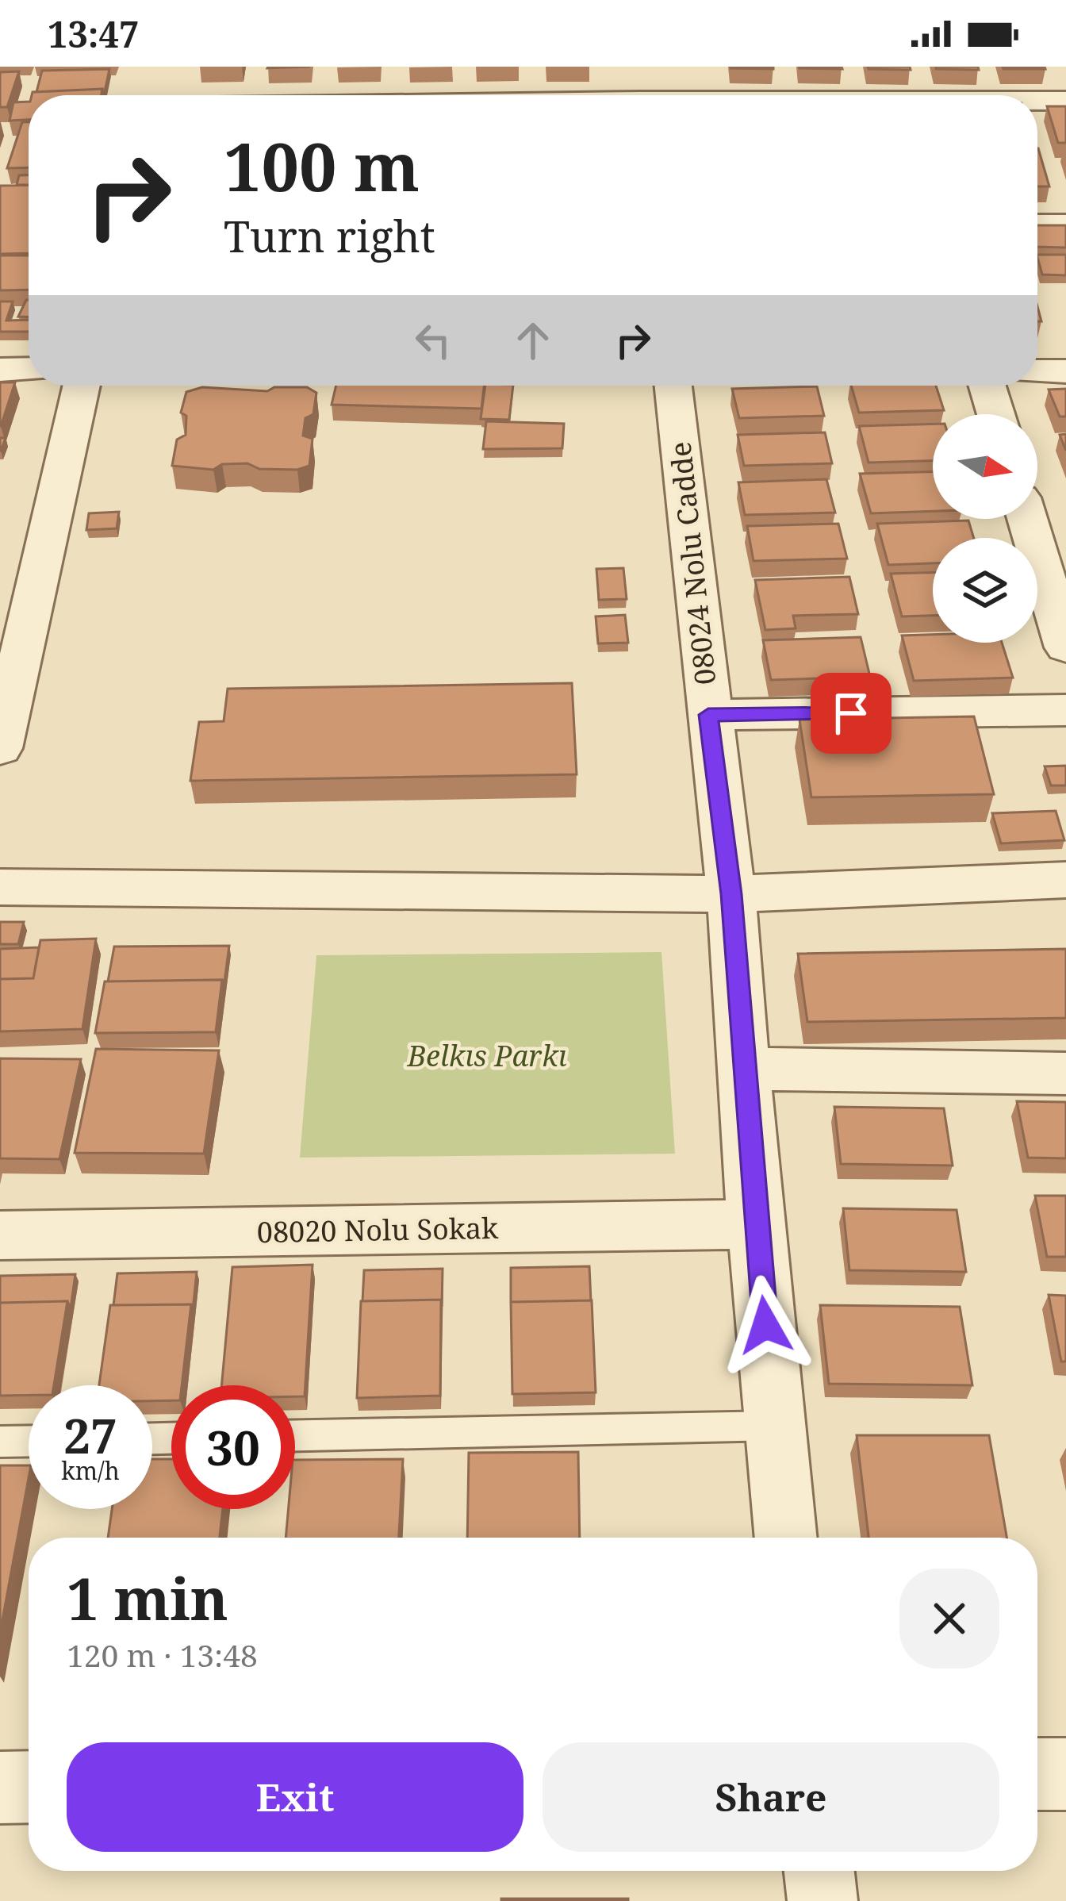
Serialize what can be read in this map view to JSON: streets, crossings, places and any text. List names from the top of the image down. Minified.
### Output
{"streets":{"street":["08024 Nolu Cadde","08020 Nolu Sokak"]},"crossings":[["08024 Nolu Cadde","08020 Nolu Sokak"]],"parks":["Belkıs Parkı"],"north":"right","page":{"status":"13:47","turn":["100 m","Turn right"],"speed":"27 km/h","limit":"30","heading":["1 min","120 m · 13:48"],"buttons":["Exit","Share"]}}
